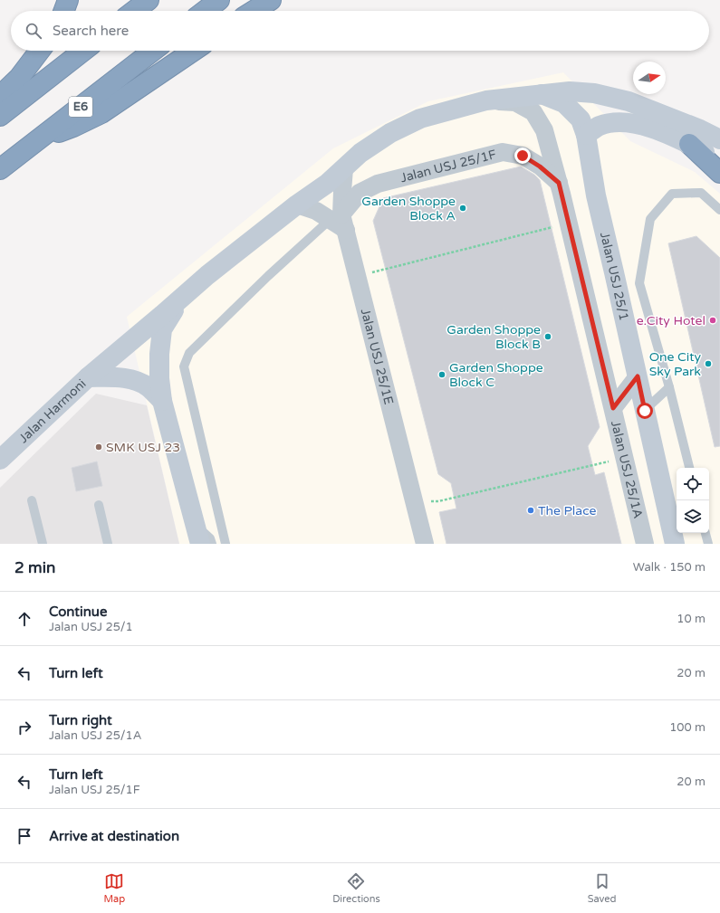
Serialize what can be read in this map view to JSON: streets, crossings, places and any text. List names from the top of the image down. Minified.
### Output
{"streets":{"highway":["E6"],"street":["Jalan USJ 25/1F","Jalan USJ 25/1","Jalan USJ 25/1E","Jalan Harmoni","Jalan USJ 25/1A"]},"crossings":[["Jalan USJ 25/1F","Jalan USJ 25/1E"],["Jalan USJ 25/1F","Jalan USJ 25/1A"],["Jalan USJ 25/1","Jalan Harmoni"],["Jalan USJ 25/1E","Jalan Harmoni"],["Jalan Harmoni","Jalan USJ 25/1A"]],"places":["Garden Shoppe Block A","e.City Hotel","Garden Shoppe Block B","One City Sky Park","Garden Shoppe Block C","SMK USJ 23","The Place"],"north":"right","page":{"search":"Search here","heading":["2 min","Walk · 150 m"],"list":[["Continue","Jalan USJ 25/1","10 m"],["Turn left","20 m"],["Turn right","Jalan USJ 25/1A","100 m"],["Turn left","Jalan USJ 25/1F","20 m"],"Arrive at destination"],"nav":["Map","Directions","Saved"]}}
